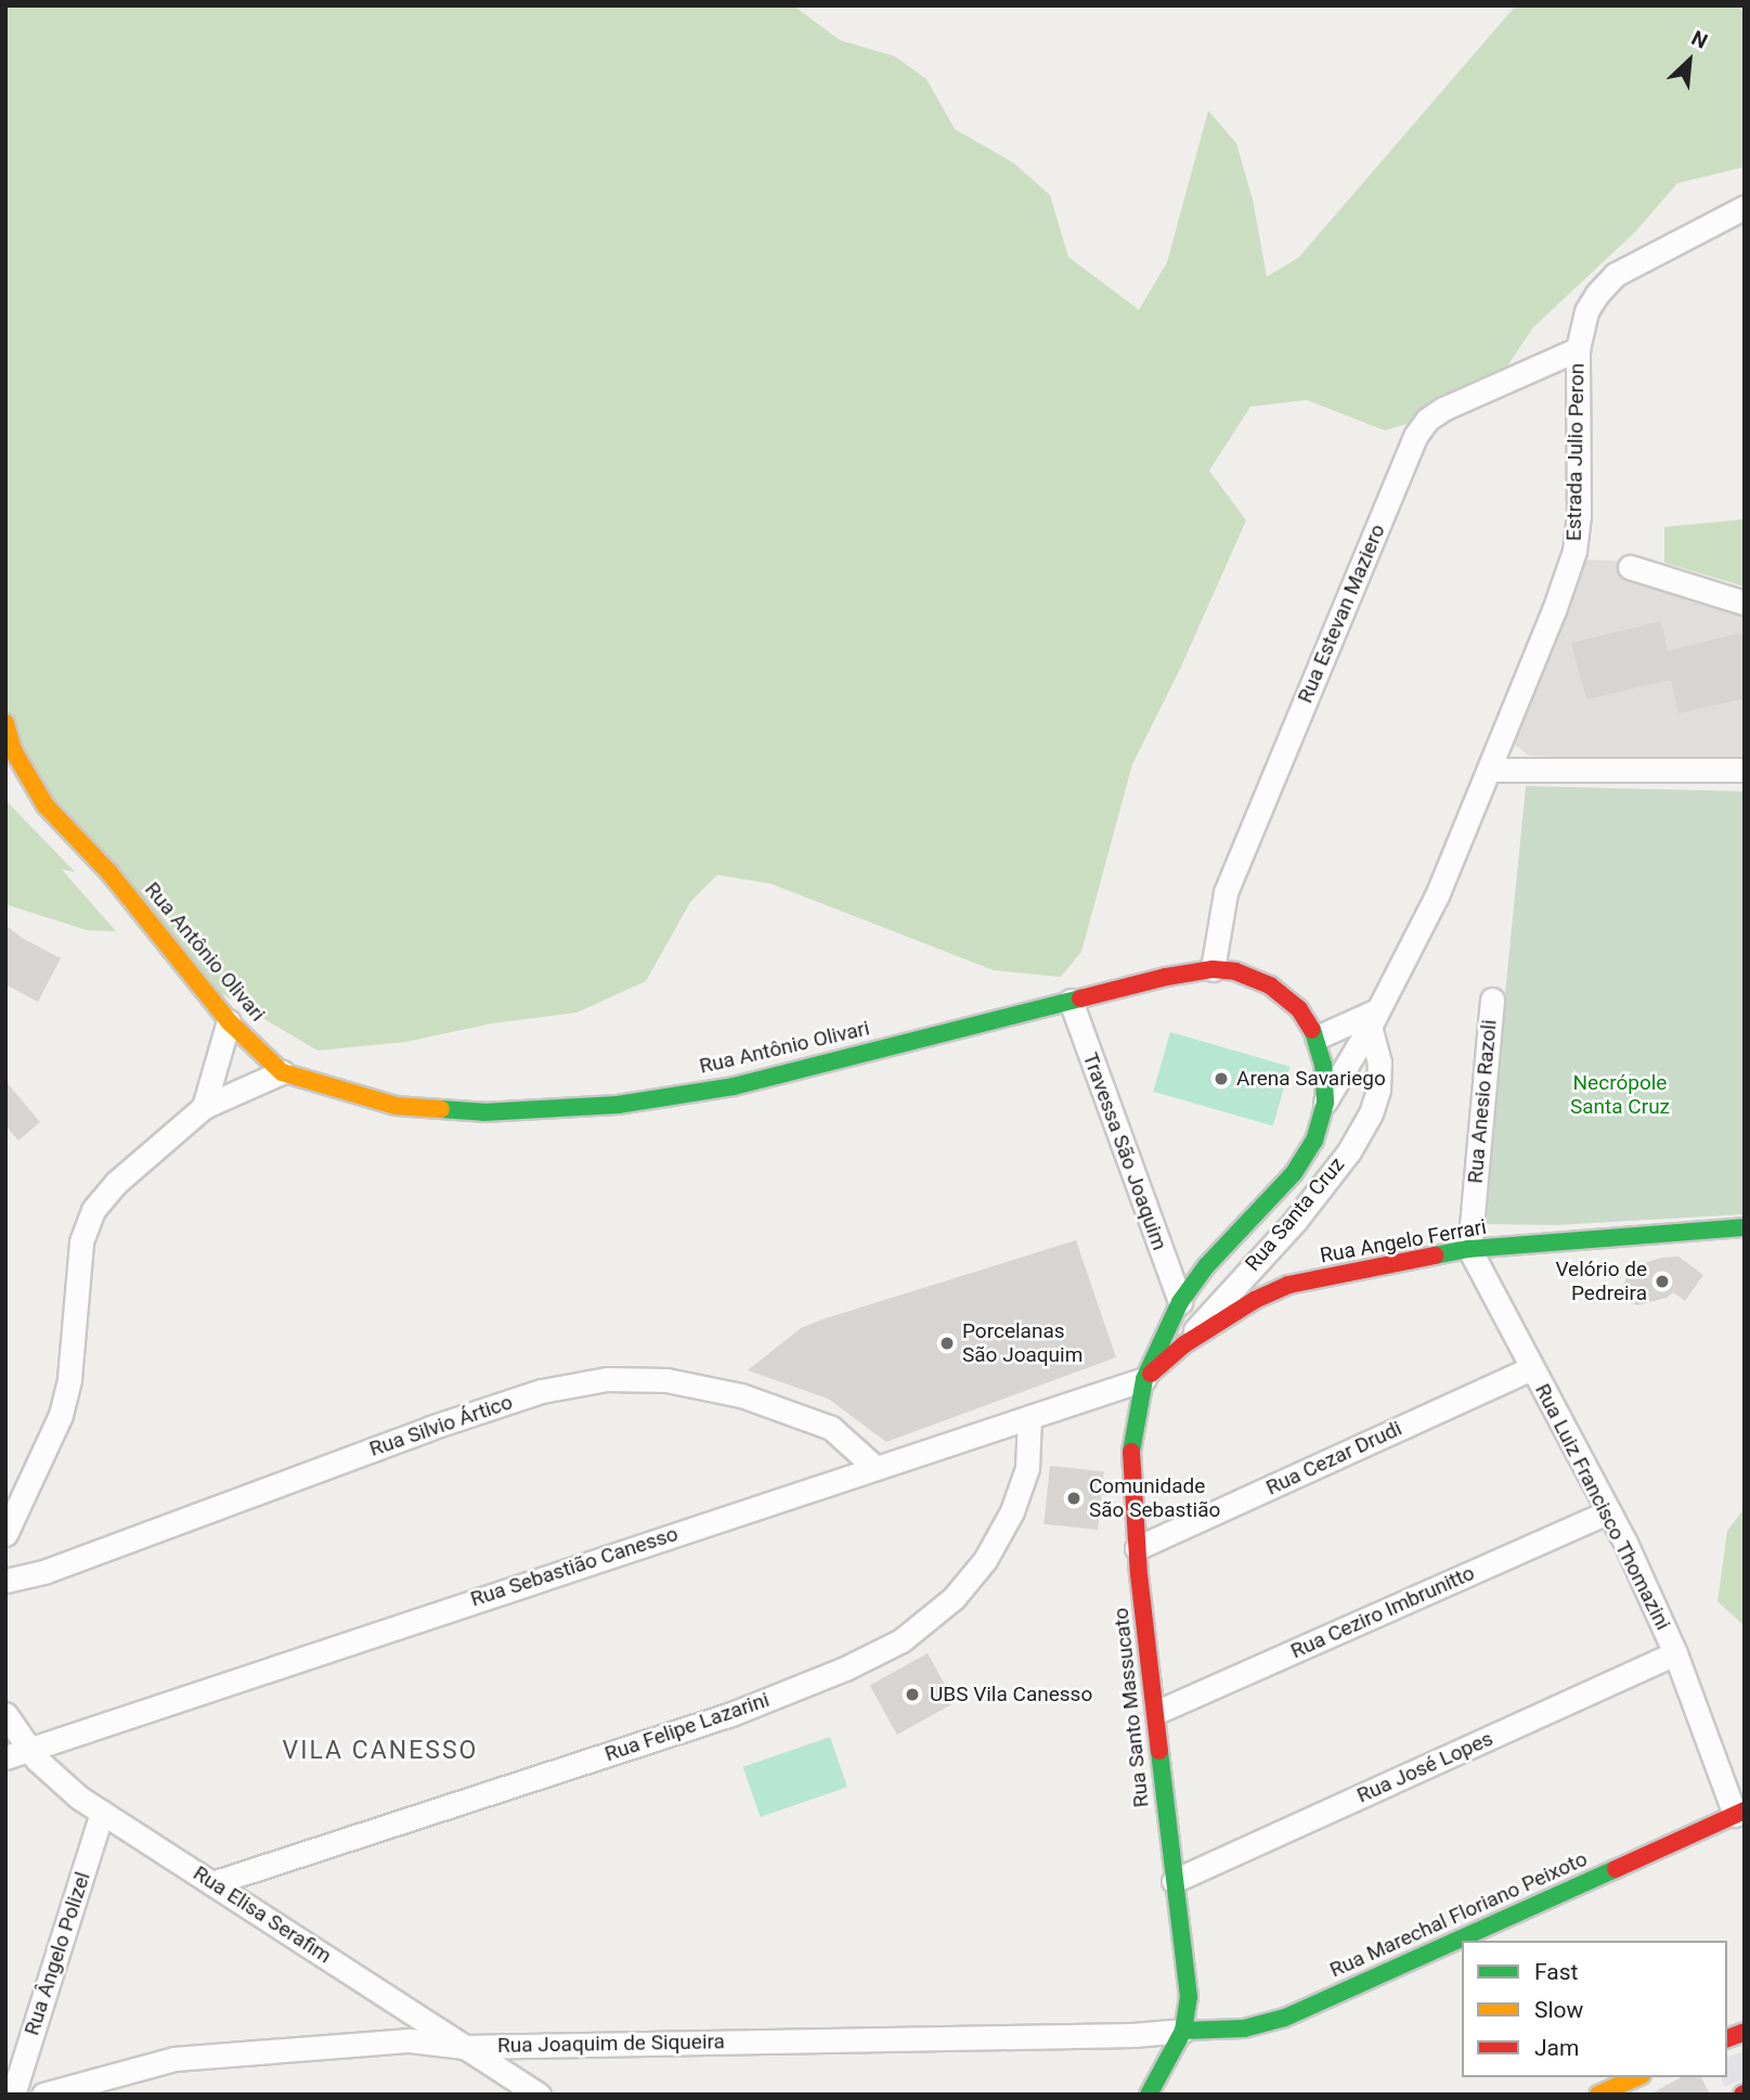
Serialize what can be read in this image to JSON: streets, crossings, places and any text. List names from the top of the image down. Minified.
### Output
{"streets":{"street":["Estrada Julio Peron","Rua Estevan Maziero","Rua Antônio Olivari","Rua Anesio Razoli","Travessa São Joaquim","Rua Santa Cruz","Rua Angelo Ferrari","Rua Silvio Ártico","Rua Cezar Drudi","Rua Luiz Francisco Thomazini","Rua Sebastião Canesso","Rua Ceziro Imbrunitto","Rua Santo Massucato","Rua Felipe Lazarini","Rua José Lopes","Rua Elisa Serafim","Rua Marechal Floriano Peixoto","Rua Ângelo Polizel","Rua Joaquim de Siqueira"]},"crossings":[["Estrada Julio Peron","Rua Estevan Maziero"],["Estrada Julio Peron","Rua Antônio Olivari"],["Estrada Julio Peron","Rua Santa Cruz"],["Rua Estevan Maziero","Rua Antônio Olivari"],["Rua Antônio Olivari","Travessa São Joaquim"],["Rua Antônio Olivari","Rua Angelo Ferrari"],["Rua Antônio Olivari","Rua Sebastião Canesso"],["Rua Antônio Olivari","Rua Santo Massucato"],["Rua Anesio Razoli","Rua Angelo Ferrari"],["Rua Anesio Razoli","Rua Luiz Francisco Thomazini"],["Rua Santa Cruz","Rua Angelo Ferrari"],["Rua Angelo Ferrari","Rua Luiz Francisco Thomazini"],["Rua Angelo Ferrari","Rua Sebastião Canesso"],["Rua Angelo Ferrari","Rua Santo Massucato"],["Rua Silvio Ártico","Rua Sebastião Canesso"],["Rua Cezar Drudi","Rua Luiz Francisco Thomazini"],["Rua Cezar Drudi","Rua Santo Massucato"],["Rua Luiz Francisco Thomazini","Rua Ceziro Imbrunitto"],["Rua Luiz Francisco Thomazini","Rua José Lopes"],["Rua Luiz Francisco Thomazini","Rua Marechal Floriano Peixoto"],["Rua Sebastião Canesso","Rua Santo Massucato"],["Rua Sebastião Canesso","Rua Felipe Lazarini"],["Rua Sebastião Canesso","Rua Elisa Serafim"],["Rua Ceziro Imbrunitto","Rua Santo Massucato"],["Rua Santo Massucato","Rua José Lopes"],["Rua Santo Massucato","Rua Marechal Floriano Peixoto"],["Rua Santo Massucato","Rua Joaquim de Siqueira"],["Rua Felipe Lazarini","Rua Elisa Serafim"],["Rua Elisa Serafim","Rua Ângelo Polizel"],["Rua Elisa Serafim","Rua Joaquim de Siqueira"],["Rua Marechal Floriano Peixoto","Rua Joaquim de Siqueira"]],"districts":["VILA CANESSO"],"parks":["Necrópole Santa Cruz"],"places":["Arena Savariego","Velório de Pedreira","Porcelanas São Joaquim","Comunidade São Sebastião","UBS Vila Canesso"],"legend":["Fast","Slow","Jam"],"north":"top right"}
